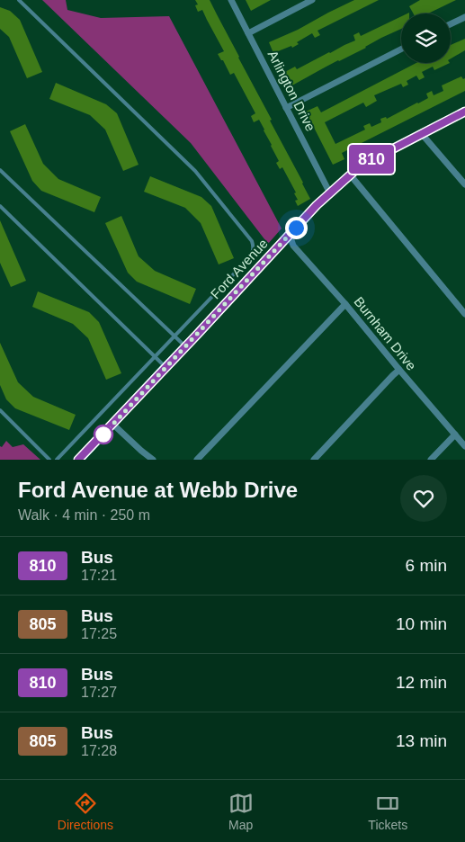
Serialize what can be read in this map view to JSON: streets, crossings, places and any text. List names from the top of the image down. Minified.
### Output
{"streets":{"street":["Arlington Drive","Ford Avenue","Burnham Drive"]},"crossings":[["Arlington Drive","Ford Avenue"],["Ford Avenue","Burnham Drive"]],"lines":["bus line 810"],"page":{"on_map":"810","heading":["Ford Avenue at Webb Drive","Walk · 4 min · 250 m"],"list":[{"mark":"810","name":"Bus","note":"17:21","value":"6 min"},{"mark":"805","name":"Bus","note":"17:25","value":"10 min"},{"mark":"810","name":"Bus","note":"17:27","value":"12 min"},{"mark":"805","name":"Bus","note":"17:28","value":"13 min"}],"tabs":["Directions","Map","Tickets"]}}
